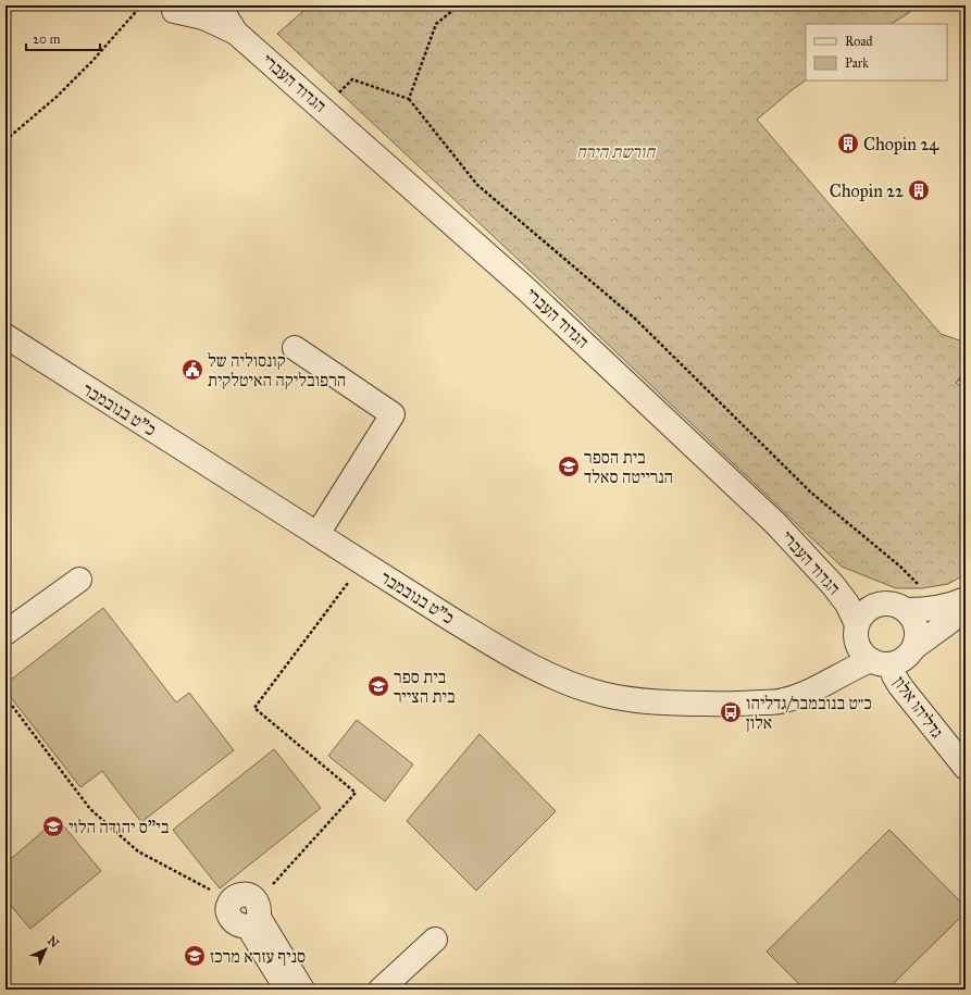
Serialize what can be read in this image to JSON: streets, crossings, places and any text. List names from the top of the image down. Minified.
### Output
{"streets":{"street":["הגדוד העברי","כ\"ט בנובמבר","גדליהו אלון"]},"crossings":[["הגדוד העברי","כ\"ט בנובמבר"],["הגדוד העברי","גדליהו אלון"],["כ\"ט בנובמבר","גדליהו אלון"]],"parks":["חורשת הירח"],"places":{"building":["Chopin 24","Chopin 22"],"public building":["קונסוליה של הרפובליקה האיטלקית"],"school or university":["בית הספר הנרייטה סאלד","בית ספר בית הצייר","בי\"ס יהודה הלוי","סניף עזרא מרכז"],"bus stop":["כ״ט בנובמבר/גדליהו אלון"]},"legend":["Road","Park"],"scale_bar":"20 m","north":"top right"}
